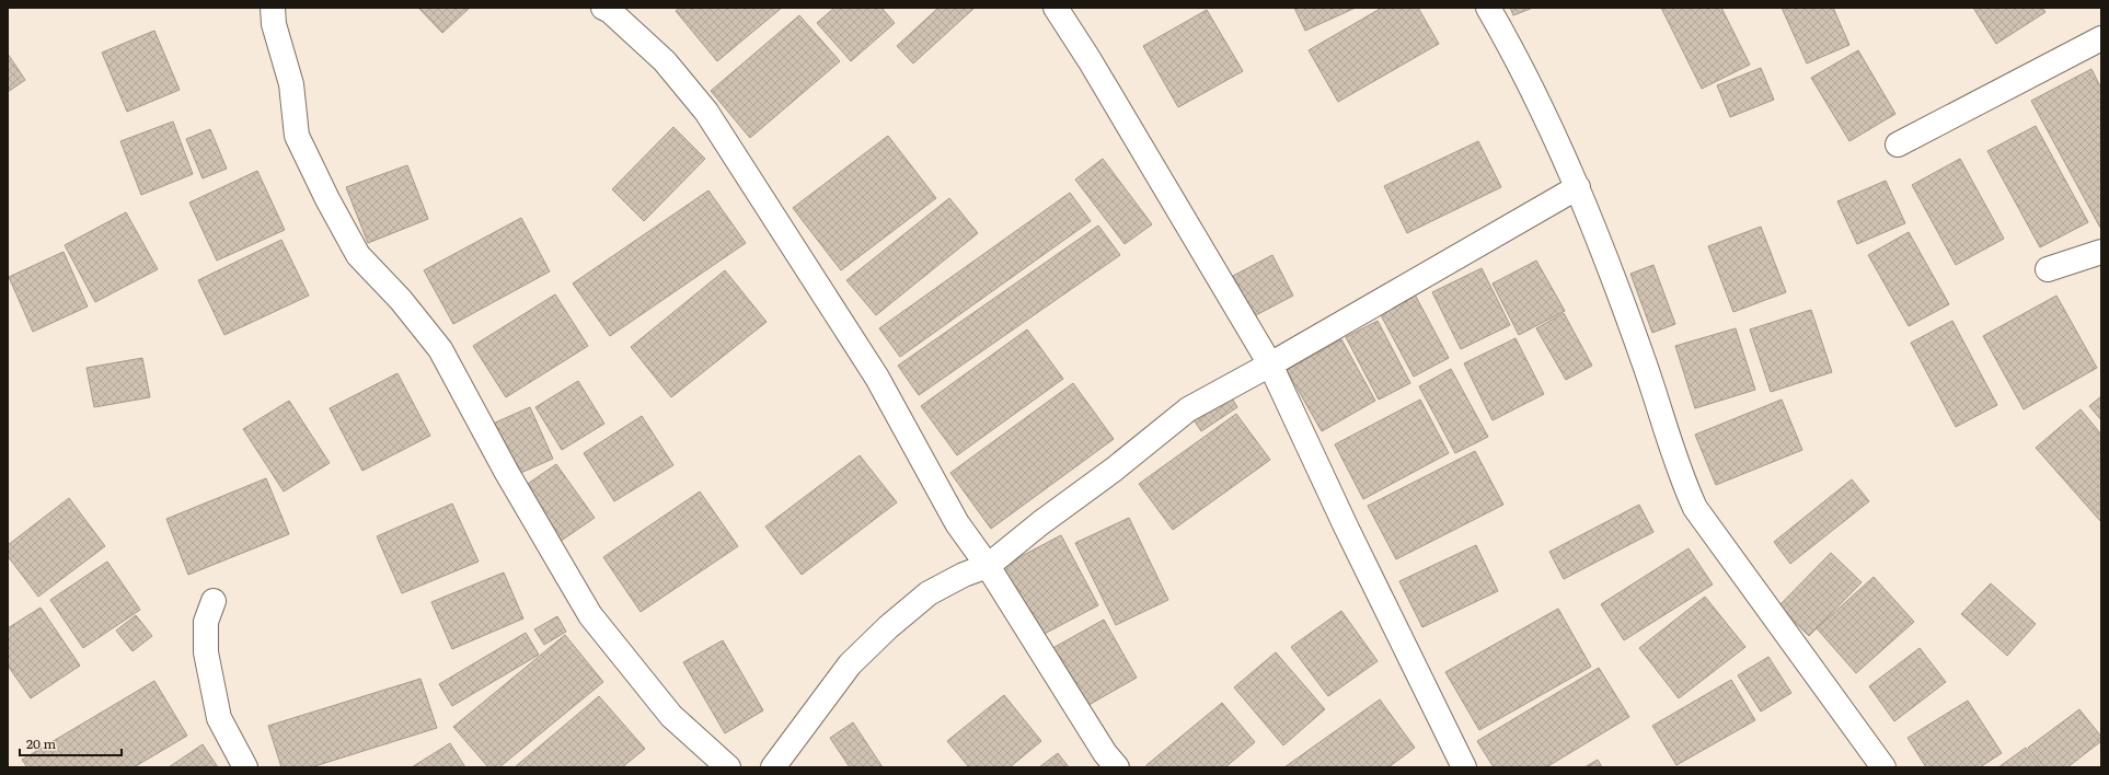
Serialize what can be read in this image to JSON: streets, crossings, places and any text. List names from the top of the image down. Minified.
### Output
{"scale_bar":"20 m"}
